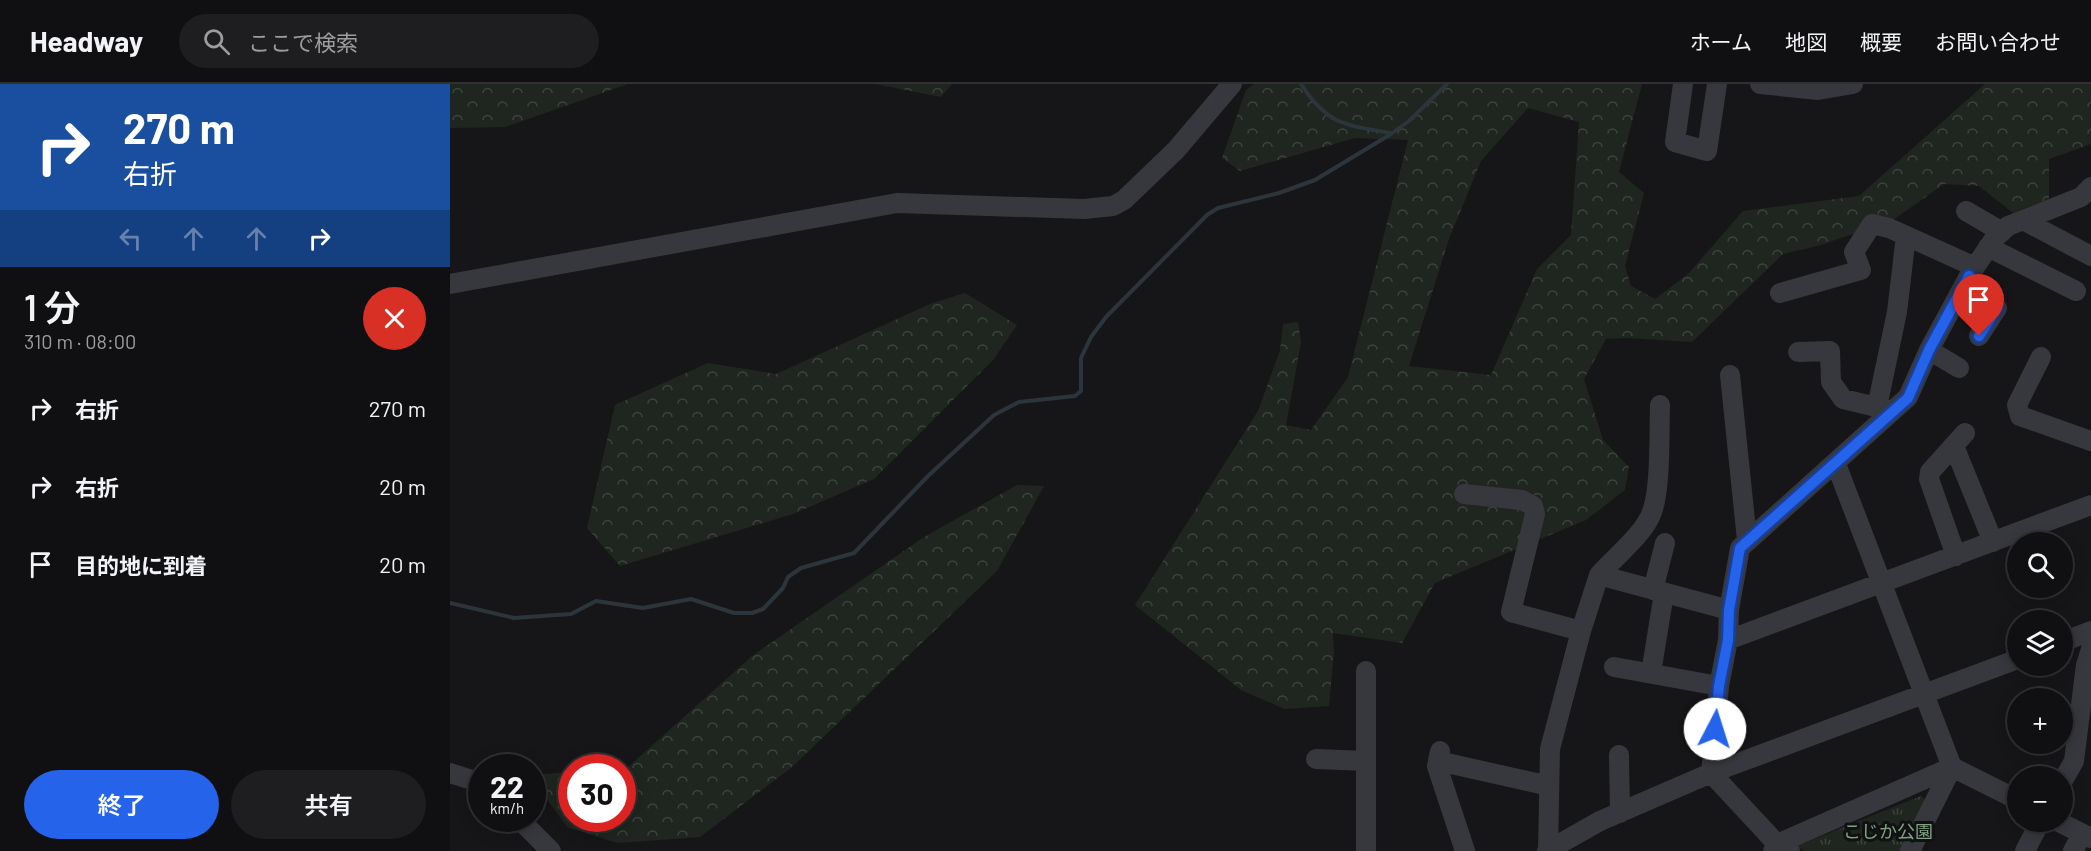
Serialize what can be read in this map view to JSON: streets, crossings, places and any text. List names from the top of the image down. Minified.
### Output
{"parks":["こじか公園"],"page":{"header":"Headway","search":"ここで検索","nav":["ホーム","地図","概要","お問い合わせ"],"turn":["270 m","右折"],"heading":["1 分","310 m · 08:00"],"list":[{"name":"右折","value":"270 m"},{"name":"右折","value":"20 m"},{"name":"目的地に到着","value":"20 m"}],"map_buttons":["+","−"],"speed":"22 km/h","limit":"30","buttons":["終了","共有"]}}
